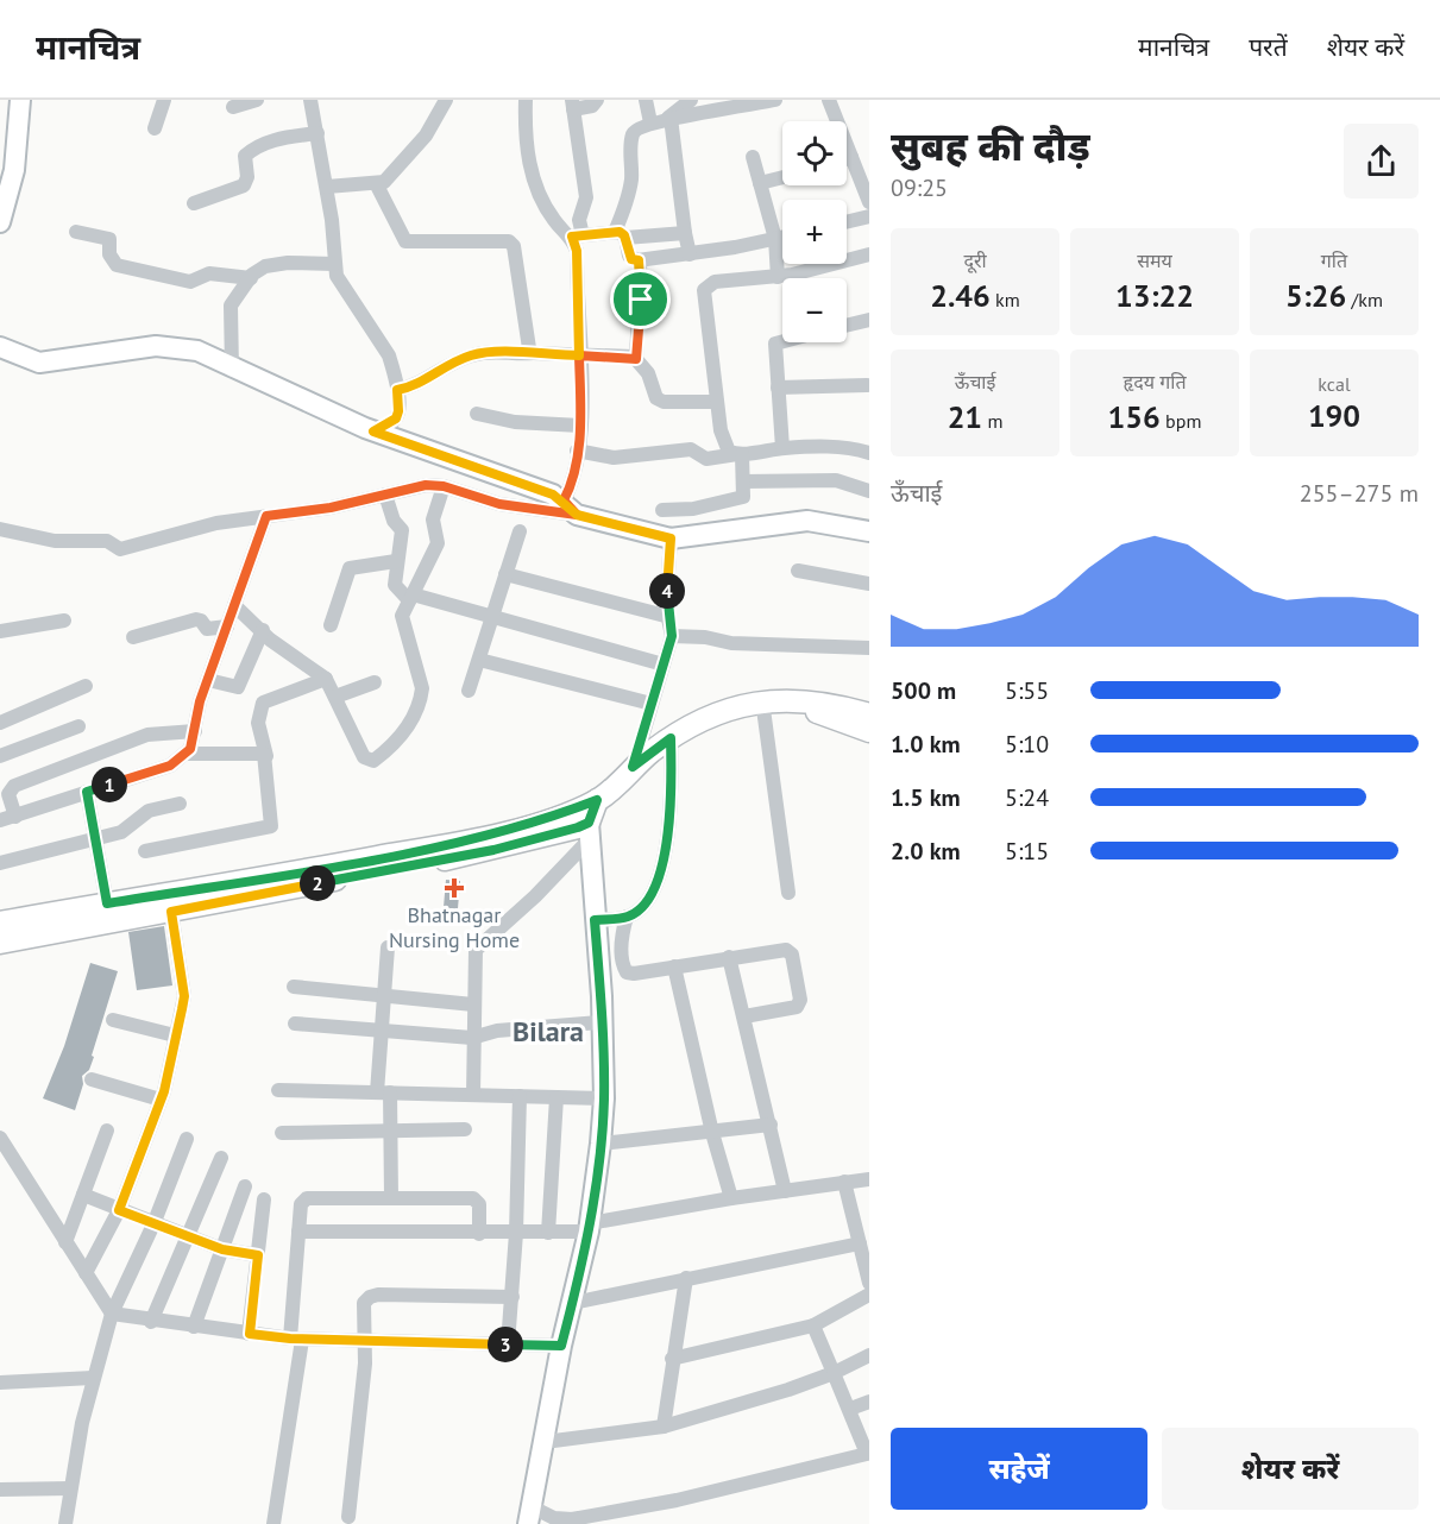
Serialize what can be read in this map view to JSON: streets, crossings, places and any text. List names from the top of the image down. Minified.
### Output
{"districts":["Bilara"],"places":{"health":["Bhatnagar Nursing Home"]},"page":{"header":"मानचित्र","nav":["मानचित्र","परतें","शेयर करें"],"heading":["सुबह की दौड़","09:25"],"map_buttons":["+","−"],"stats":[["दूरी","2.46 km"],["समय","13:22"],["गति","5:26 /km"],["ऊँचाई","21 m"],["हृदय गति","156 bpm"],["kcal","190"]],"chart":["ऊँचाई","255–275 m"],"pins":["4","1","2","3"],"list":[{"name":"500 m","note":"5:55"},{"name":"1.0 km","note":"5:10"},{"name":"1.5 km","note":"5:24"},{"name":"2.0 km","note":"5:15"}],"buttons":["सहेजें","शेयर करें"]}}
